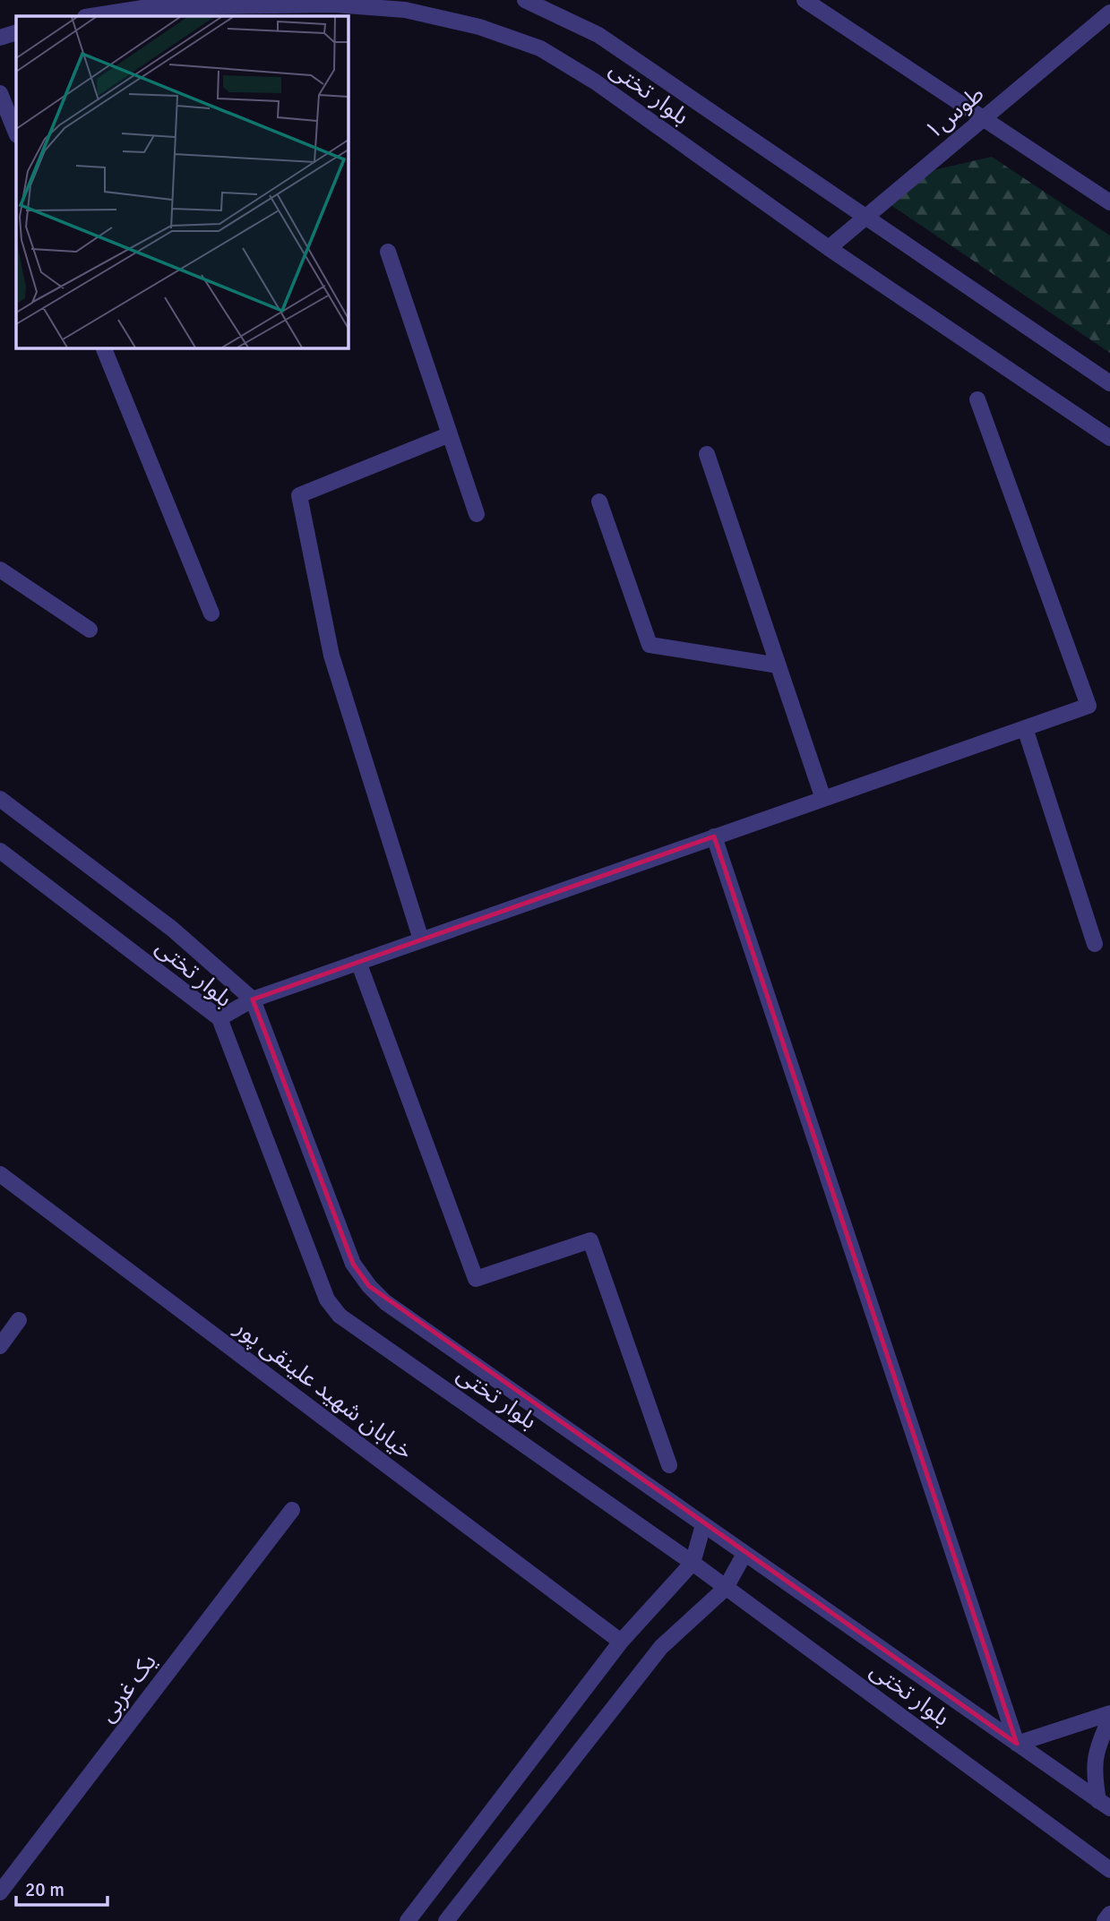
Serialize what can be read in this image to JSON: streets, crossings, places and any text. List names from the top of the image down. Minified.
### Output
{"streets":{"street":["بلوار تختی","طوس۱","خیابان شهید علینقی پور","یک غربی"]},"crossings":[["بلوار تختی","طوس۱"]],"scale_bar":"20 m"}
